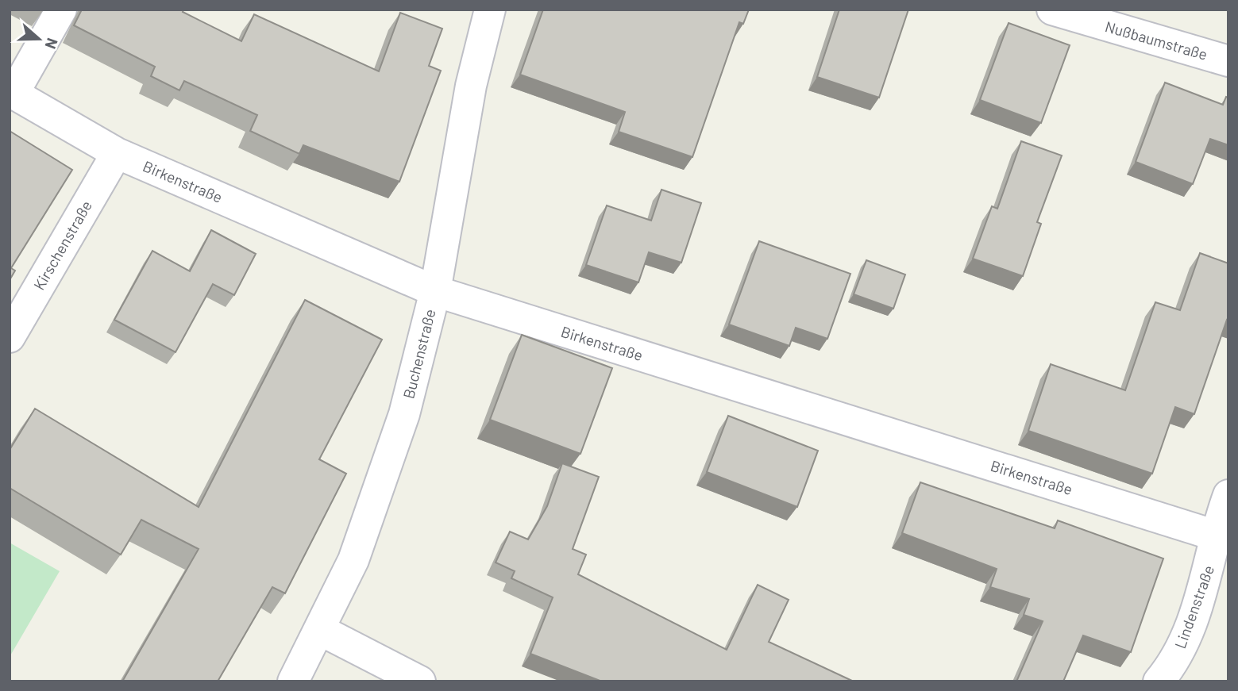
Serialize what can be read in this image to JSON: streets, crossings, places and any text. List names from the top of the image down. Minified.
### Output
{"streets":{"street":["Nußbaumstraße","Birkenstraße","Kirschenstraße","Buchenstraße","Lindenstraße"]},"crossings":[["Birkenstraße","Kirschenstraße"],["Birkenstraße","Buchenstraße"],["Birkenstraße","Lindenstraße"]],"north":"right"}
